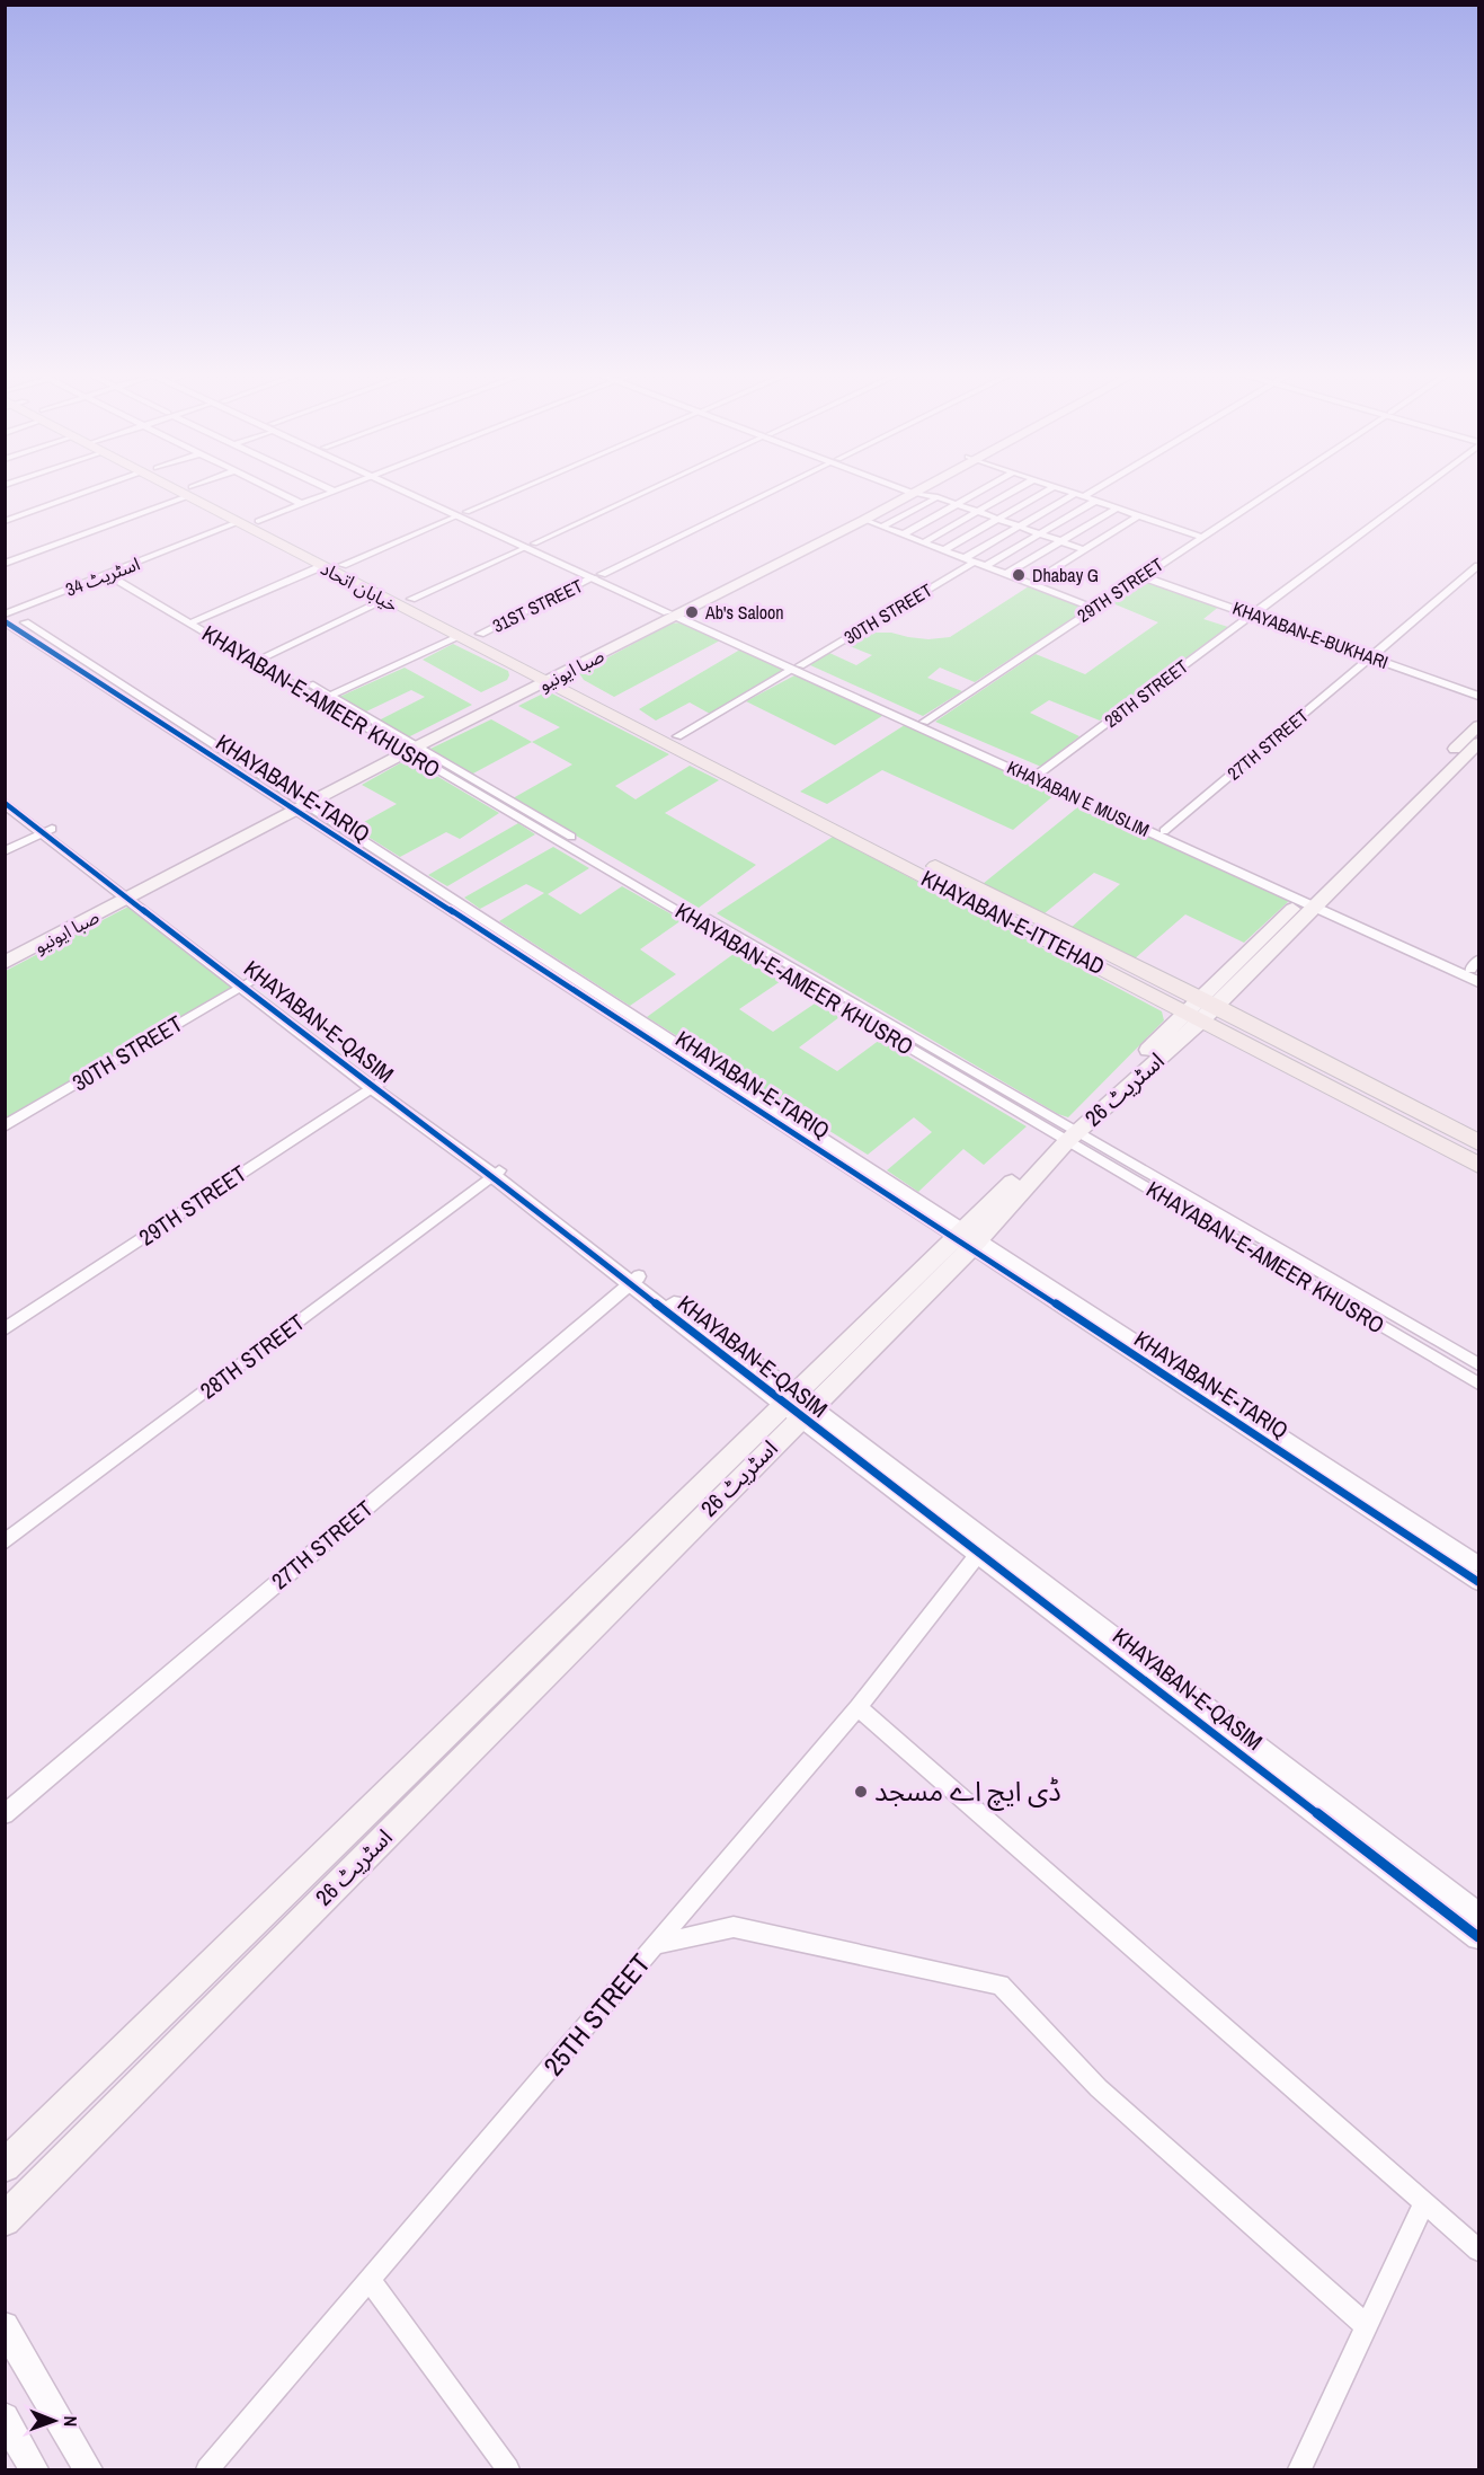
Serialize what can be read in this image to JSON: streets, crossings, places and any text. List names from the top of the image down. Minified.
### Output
{"streets":{"main road":["خیابان اتحاد","صبا ایونیو","KHAYABAN-E-ITTEHAD","اسٹریٹ 26"],"street":["اسٹریٹ 34","29TH STREET","31ST STREET","30TH STREET","KHAYABAN-E-BUKHARI","28TH STREET","KHAYABAN-E-AMEER KHUSRO","27TH STREET","KHAYABAN-E-TARIQ","KHAYABAN E MUSLIM","KHAYABAN-E-QASIM","25TH STREET"]},"crossings":[["اسٹریٹ 34","خیابان اتحاد"],["اسٹریٹ 34","KHAYABAN-E-AMEER KHUSRO"],["اسٹریٹ 34","KHAYABAN-E-TARIQ"],["خیابان اتحاد","صبا ایونیو"],["خیابان اتحاد","KHAYABAN-E-ITTEHAD"],["29TH STREET","KHAYABAN-E-BUKHARI"],["29TH STREET","KHAYABAN E MUSLIM"],["29TH STREET","KHAYABAN-E-QASIM"],["31ST STREET","KHAYABAN E MUSLIM"],["30TH STREET","KHAYABAN E MUSLIM"],["30TH STREET","KHAYABAN-E-ITTEHAD"],["30TH STREET","KHAYABAN-E-QASIM"],["KHAYABAN-E-BUKHARI","28TH STREET"],["KHAYABAN-E-BUKHARI","27TH STREET"],["صبا ایونیو","KHAYABAN-E-AMEER KHUSRO"],["صبا ایونیو","KHAYABAN-E-TARIQ"],["صبا ایونیو","KHAYABAN E MUSLIM"],["صبا ایونیو","KHAYABAN-E-ITTEHAD"],["صبا ایونیو","KHAYABAN-E-QASIM"],["28TH STREET","KHAYABAN E MUSLIM"],["28TH STREET","KHAYABAN-E-QASIM"],["KHAYABAN-E-AMEER KHUSRO","اسٹریٹ 26"],["27TH STREET","KHAYABAN E MUSLIM"],["27TH STREET","KHAYABAN-E-QASIM"],["KHAYABAN-E-TARIQ","اسٹریٹ 26"],["KHAYABAN E MUSLIM","اسٹریٹ 26"],["KHAYABAN-E-ITTEHAD","اسٹریٹ 26"],["KHAYABAN-E-QASIM","اسٹریٹ 26"],["KHAYABAN-E-QASIM","25TH STREET"]],"places":["Dhabay G","Ab's Saloon","ڈی ایچ اے مسجد"],"north":"right"}
